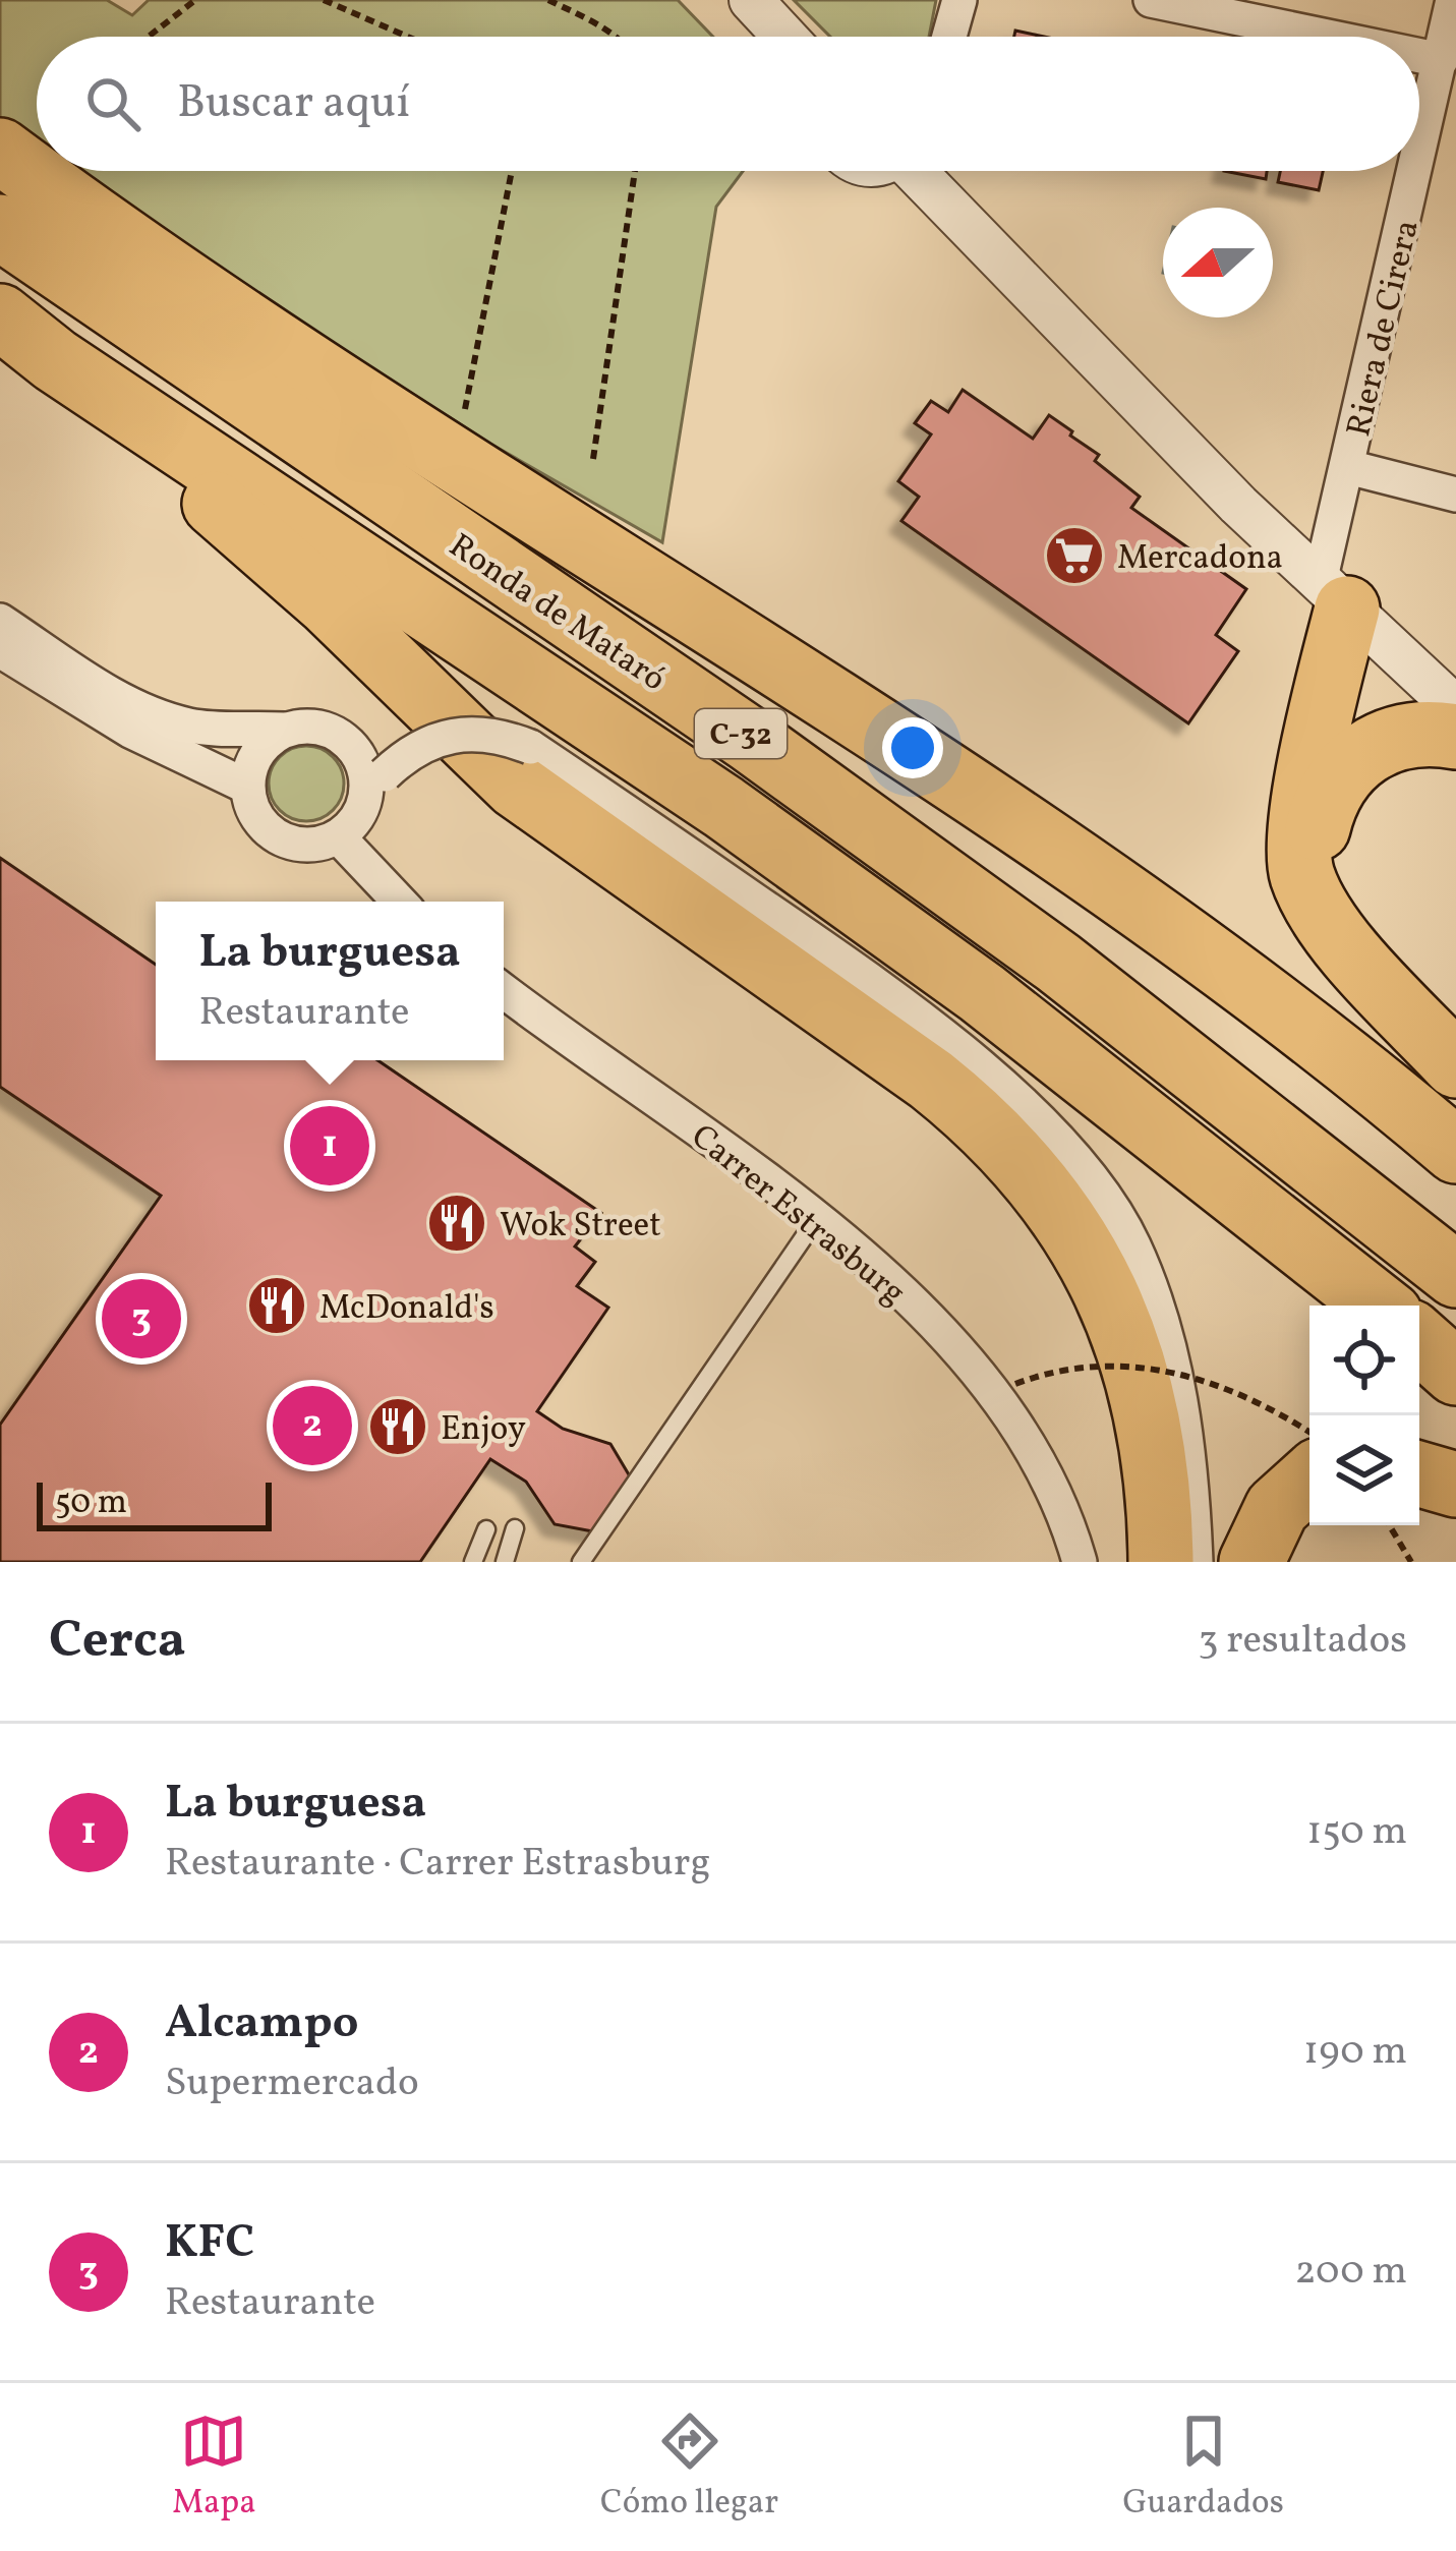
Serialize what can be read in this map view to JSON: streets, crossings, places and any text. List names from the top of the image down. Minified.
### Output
{"streets":{"highway":["Ronda de Mataró","C-32"],"street":["Riera de Cirera","Carrer Estrasburg"]},"places":{"supermarket":["Mercadona"],"restaurant":["Wok Street","McDonald's","Enjoy"]},"scale_bar":"50 m","north":"left","page":{"search":"Buscar aquí","popup":["La burguesa","Restaurante"],"pins":["1","3","2"],"scale":"50 m","heading":["Cerca","3 resultados"],"list":[{"mark":"1","name":"La burguesa","note":"Restaurante · Carrer Estrasburg","value":"150 m"},{"mark":"2","name":"Alcampo","note":"Supermercado","value":"190 m"},{"mark":"3","name":"KFC","note":"Restaurante","value":"200 m"}],"nav":["Mapa","Cómo llegar","Guardados"]}}
